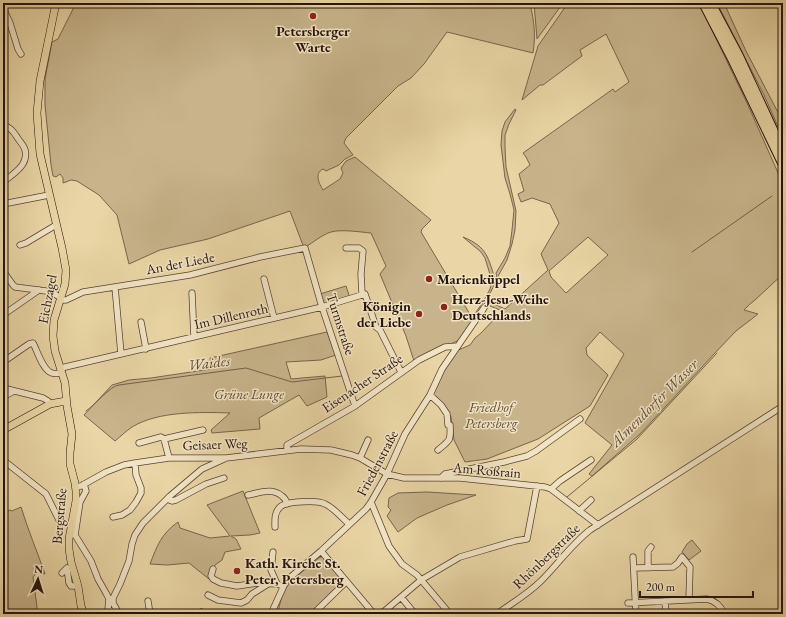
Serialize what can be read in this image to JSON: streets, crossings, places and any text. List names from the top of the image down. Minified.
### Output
{"streets":{"main road":["Eichzagel","Bergstraße"],"street":["An der Liede","Im Dillenroth","Turmstraße","Eisenacher Straße","Geisaer Weg","Friedenstraße","Am Roßrain","Rhönbergstraße"]},"crossings":[["An der Liede","Eichzagel"],["An der Liede","Turmstraße"],["Eichzagel","Im Dillenroth"],["Eichzagel","Bergstraße"],["Im Dillenroth","Turmstraße"],["Turmstraße","Eisenacher Straße"],["Eisenacher Straße","Geisaer Weg"],["Eisenacher Straße","Friedenstraße"],["Geisaer Weg","Friedenstraße"],["Geisaer Weg","Am Roßrain"],["Geisaer Weg","Bergstraße"],["Friedenstraße","Am Roßrain"],["Am Roßrain","Rhönbergstraße"]],"water":["Waides","Almendorfer Wasser"],"parks":["Grüne Lunge","Friedhof Petersberg"],"places":["Petersberger Warte","Marienküppel","Herz-Jesu-Weihe Deutschlands","Königin der Liebe","Kath. Kirche St. Peter, Petersberg"],"scale_bar":"200 m","north":"top"}
